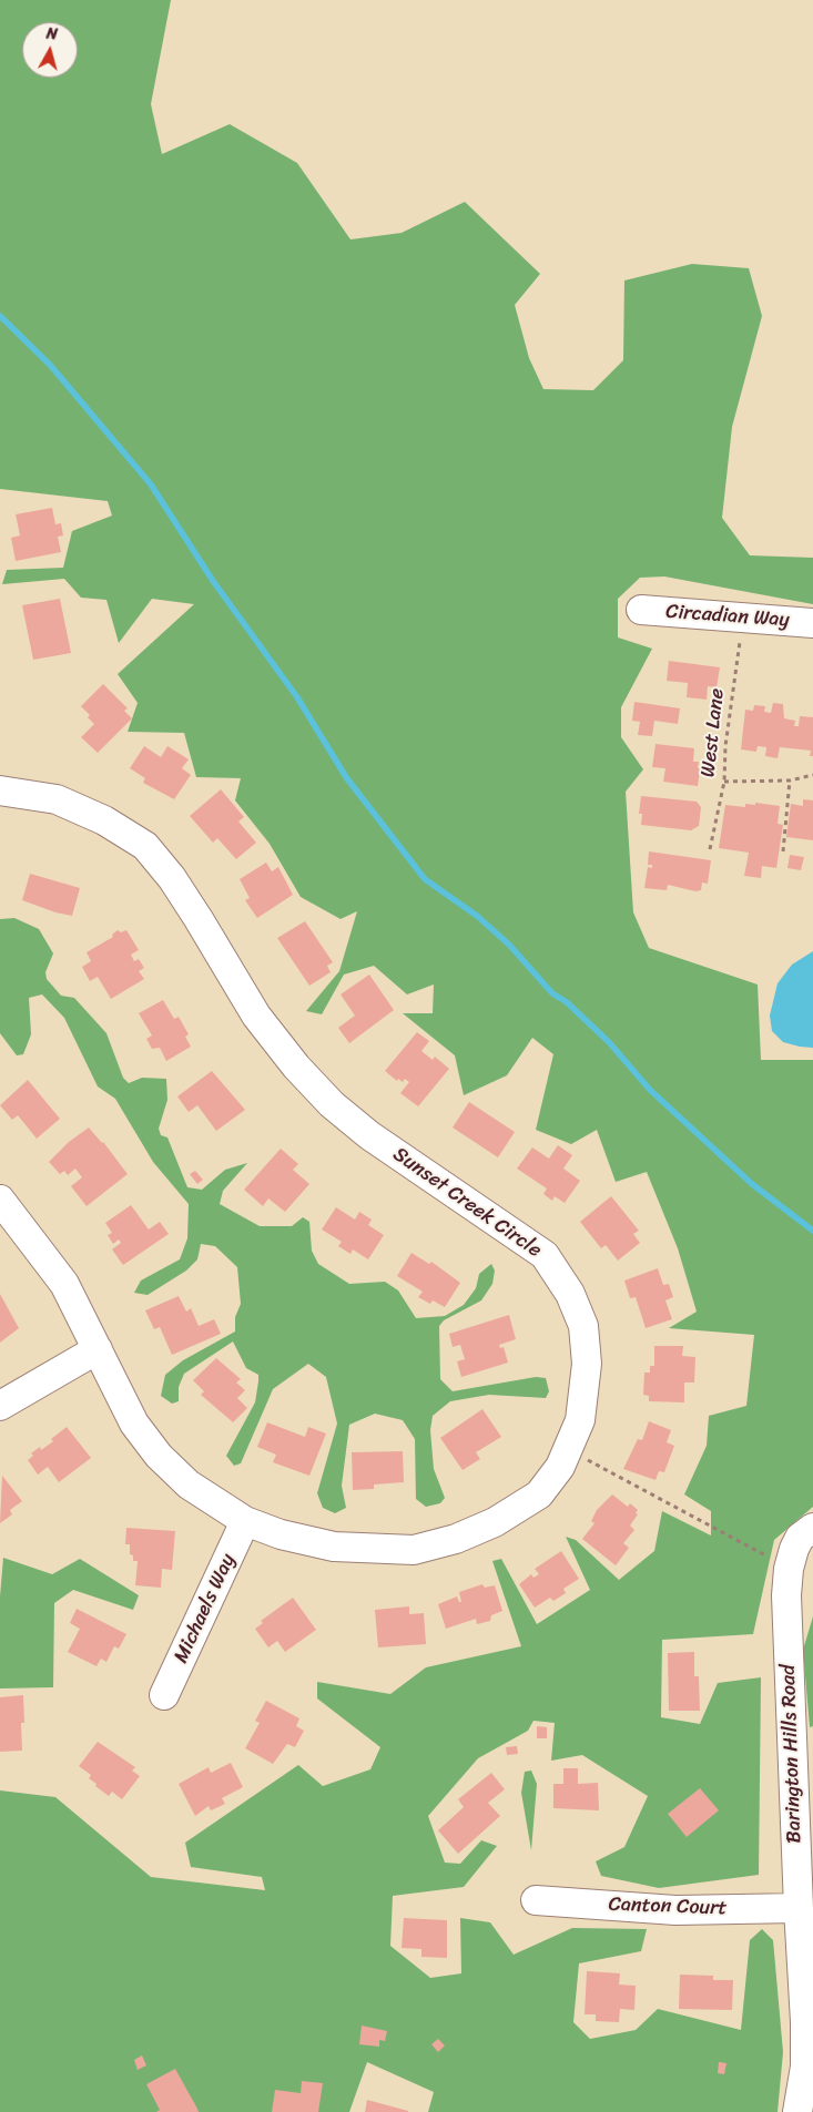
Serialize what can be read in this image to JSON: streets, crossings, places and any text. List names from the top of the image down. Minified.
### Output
{"streets":{"street":["Circadian Way","Sunset Creek Circle","Michaels Way","Barington Hills Road","Canton Court"],"path":["West Lane"]},"crossings":[["Circadian Way","West Lane"],["Sunset Creek Circle","Michaels Way"],["Barington Hills Road","Canton Court"]],"north":"top"}
